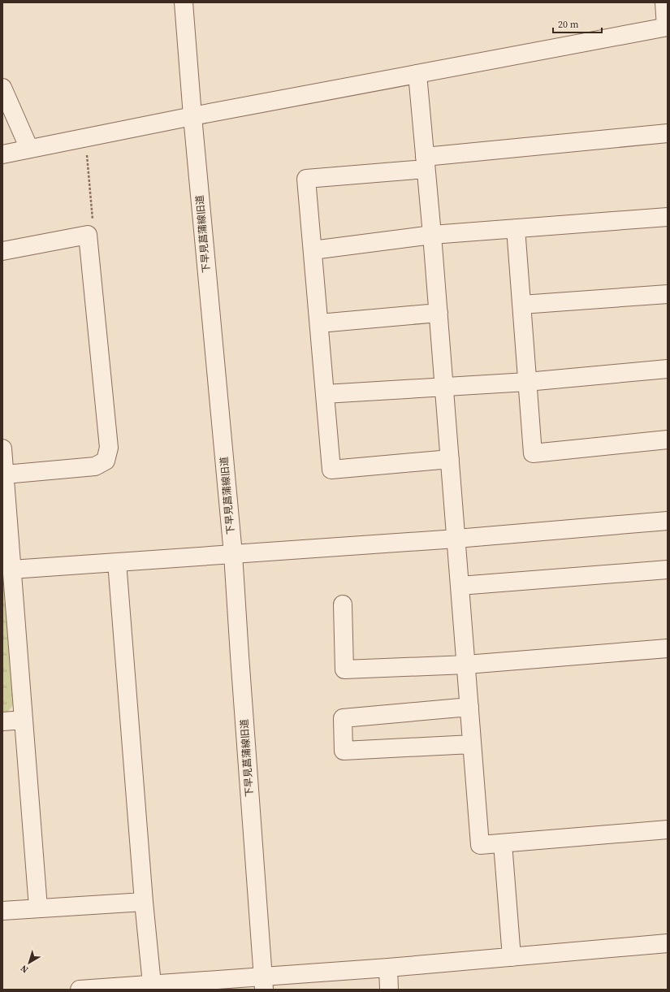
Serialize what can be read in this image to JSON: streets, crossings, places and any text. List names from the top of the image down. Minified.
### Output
{"streets":{"street":["下早見菖蒲線旧道"]},"scale_bar":"20 m","north":"bottom left"}
